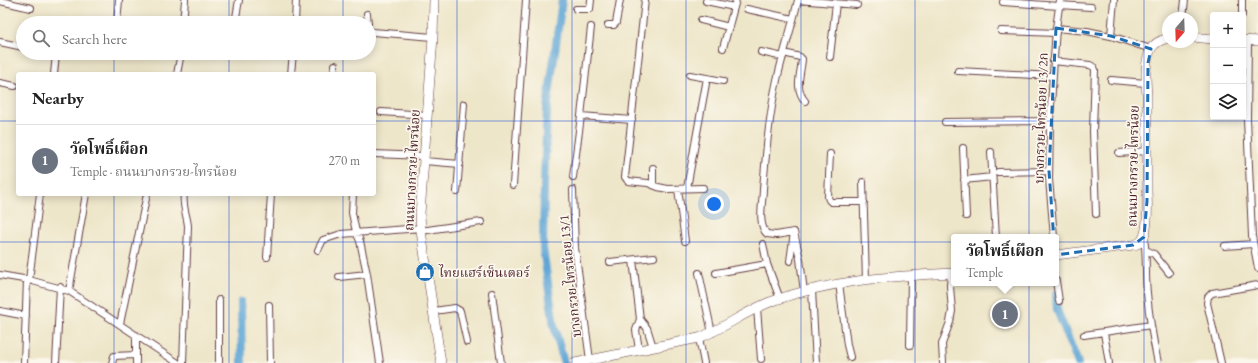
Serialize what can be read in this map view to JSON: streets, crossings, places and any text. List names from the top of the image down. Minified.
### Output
{"streets":{"main road":["ถนนบางกรวย-ไทรน้อย"],"street":["บางกรวย-ไทรน้อย 13/2ก","บางกรวย-ไทรน้อย 13/1"]},"places":{"shop":["ไทยแฮร์เซ็นเตอร์"]},"north":"bottom","page":{"map_buttons":["+","−"],"search":"Search here","heading":"Nearby","list":[{"mark":"1","name":"วัดโพธิ์เผือก","note":"Temple · ถนนบางกรวย-ไทรน้อย","value":"270 m"}],"popup":["วัดโพธิ์เผือก","Temple"],"pins":"1"}}
